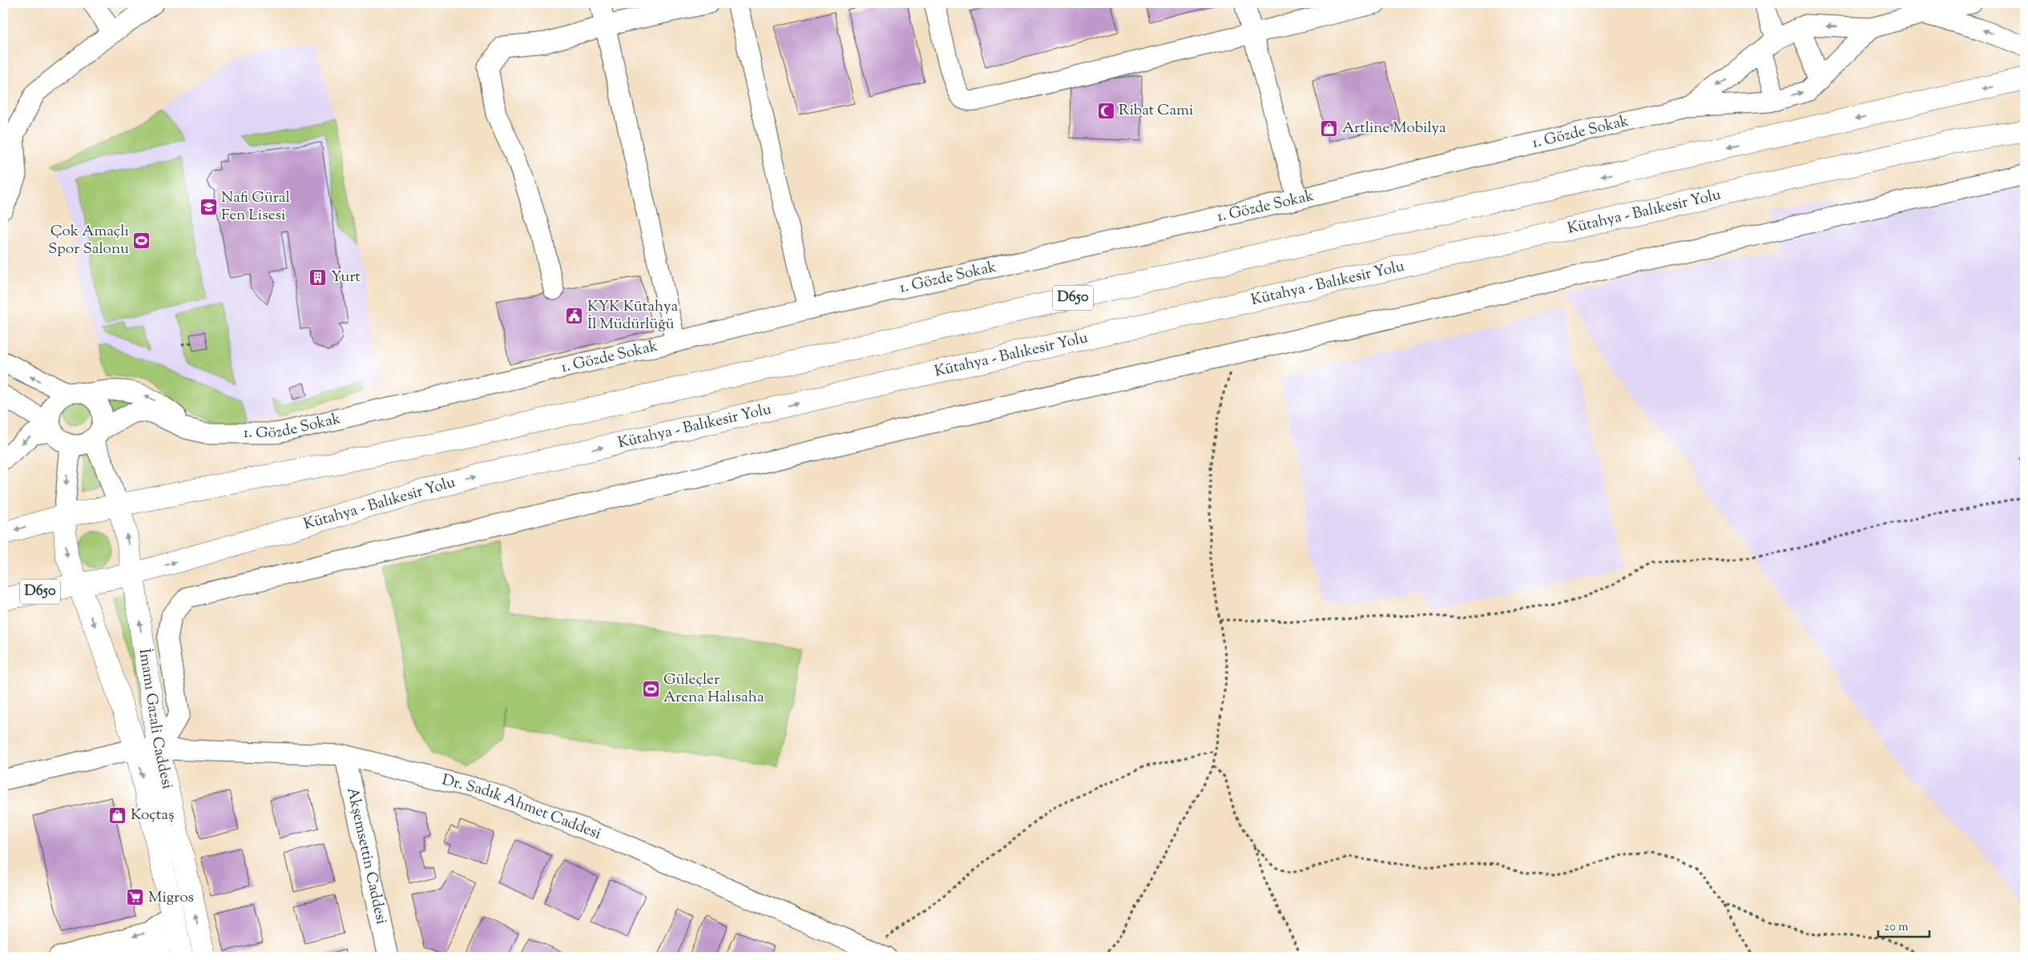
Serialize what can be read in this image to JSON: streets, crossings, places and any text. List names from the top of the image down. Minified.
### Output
{"streets":{"main road":["Kütahya - Balıkesir Yolu","D650","İmamı Gazali Caddesi"],"street":["1. Gözde Sokak","Dr. Sadık Ahmet Caddesi","Akşemsettin Caddesi"]},"crossings":[["Kütahya - Balıkesir Yolu","İmamı Gazali Caddesi"],["D650","İmamı Gazali Caddesi"],["İmamı Gazali Caddesi","Dr. Sadık Ahmet Caddesi"],["Dr. Sadık Ahmet Caddesi","Akşemsettin Caddesi"]],"places":{"mosque":["Ribat Cami"],"shop":["Artline Mobilya","Koçtaş"],"school or university":["Nafi Güral Fen Lisesi"],"sports":["Çok Amaçlı Spor Salonu","Güleçler Arena Halısaha"],"building":["Yurt"],"public building":["KYK Kütahya İl Müdürlüğü"],"supermarket":["Migros"]},"scale_bar":"20 m"}
